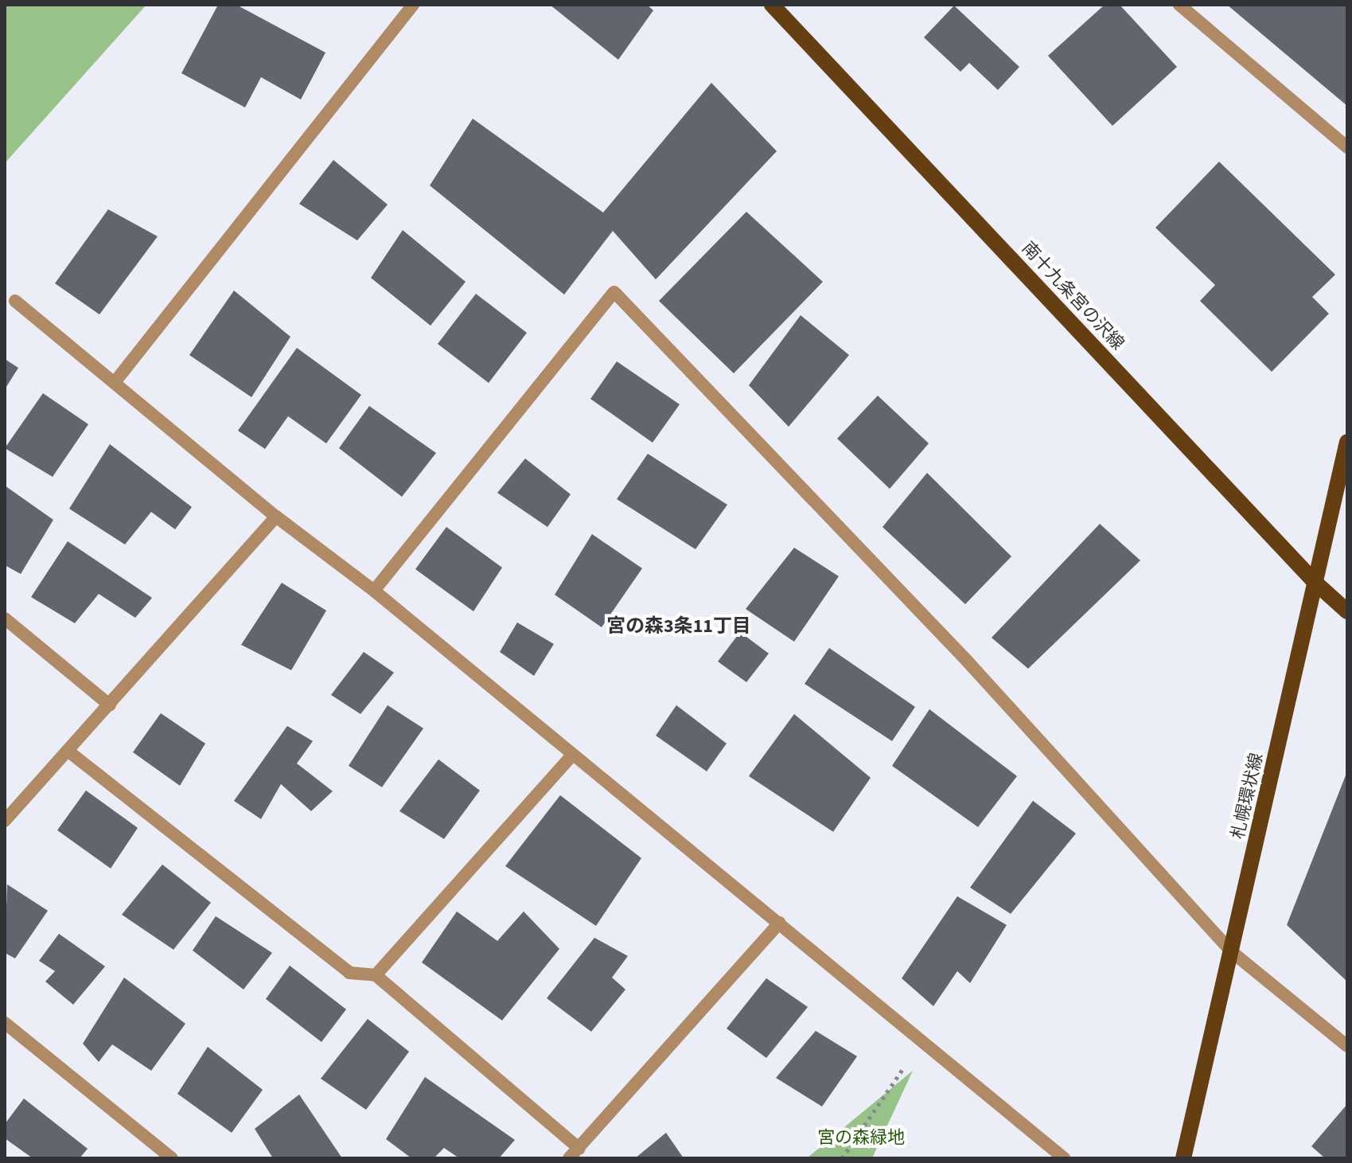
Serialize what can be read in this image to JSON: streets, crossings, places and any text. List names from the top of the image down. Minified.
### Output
{"streets":{"main road":["南十九条宮の沢線","札幌環状線"]},"crossings":[["南十九条宮の沢線","札幌環状線"]],"districts":["宮の森3条11丁目"],"parks":["宮の森緑地"]}
